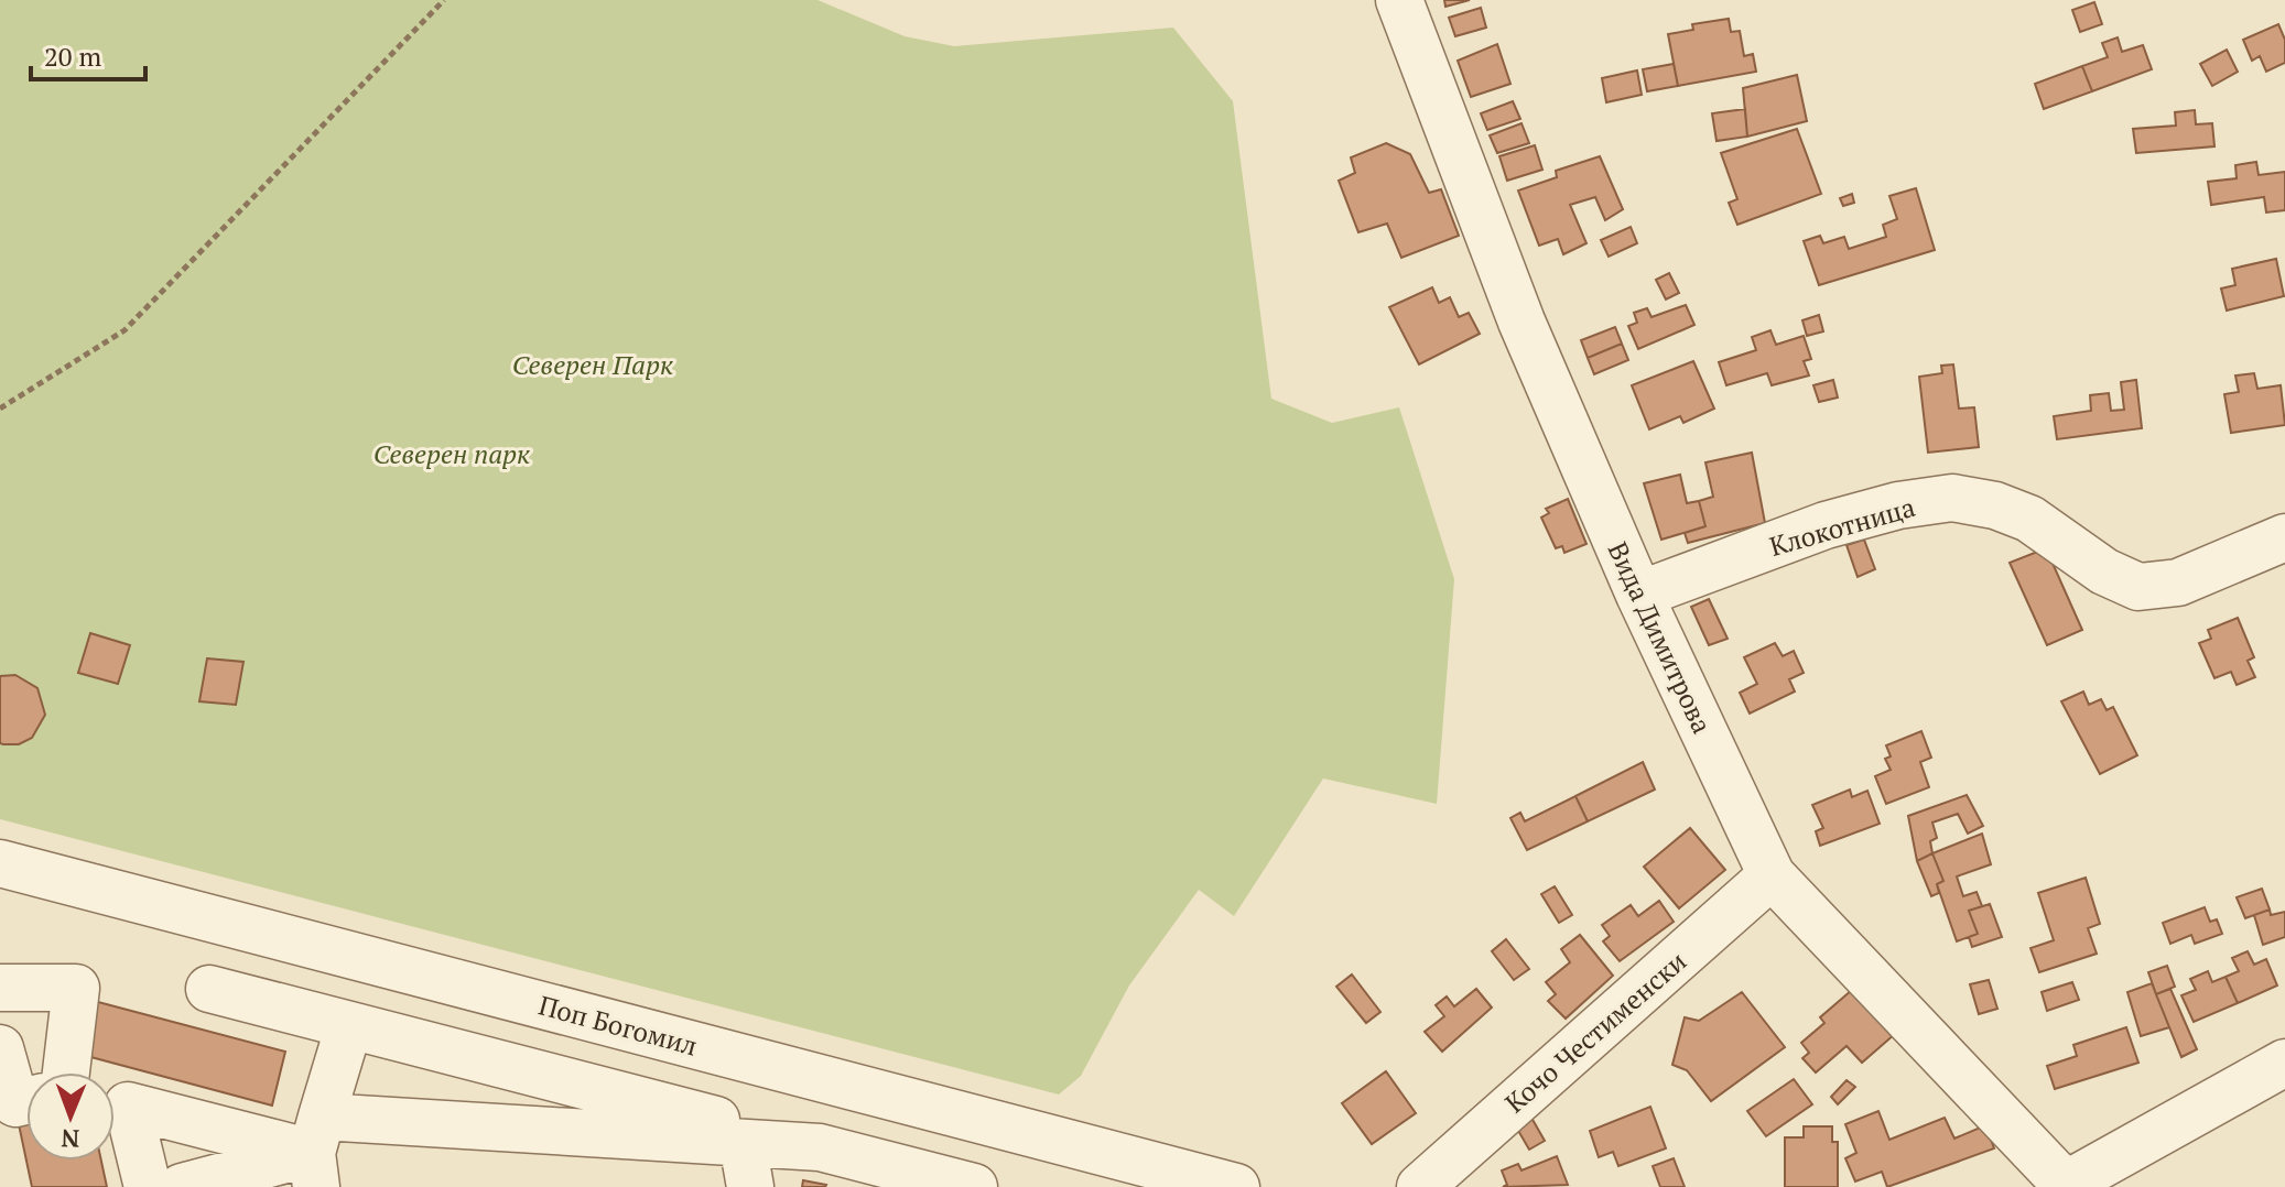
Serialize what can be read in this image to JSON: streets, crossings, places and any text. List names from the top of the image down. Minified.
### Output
{"streets":{"street":["Клокотница","Вида Димитрова","Поп Богомил","Кочо Честименски"]},"crossings":[["Клокотница","Вида Димитрова"],["Вида Димитрова","Кочо Честименски"]],"parks":["Северен Парк","Северен парк"],"scale_bar":"20 m","north":"bottom"}
